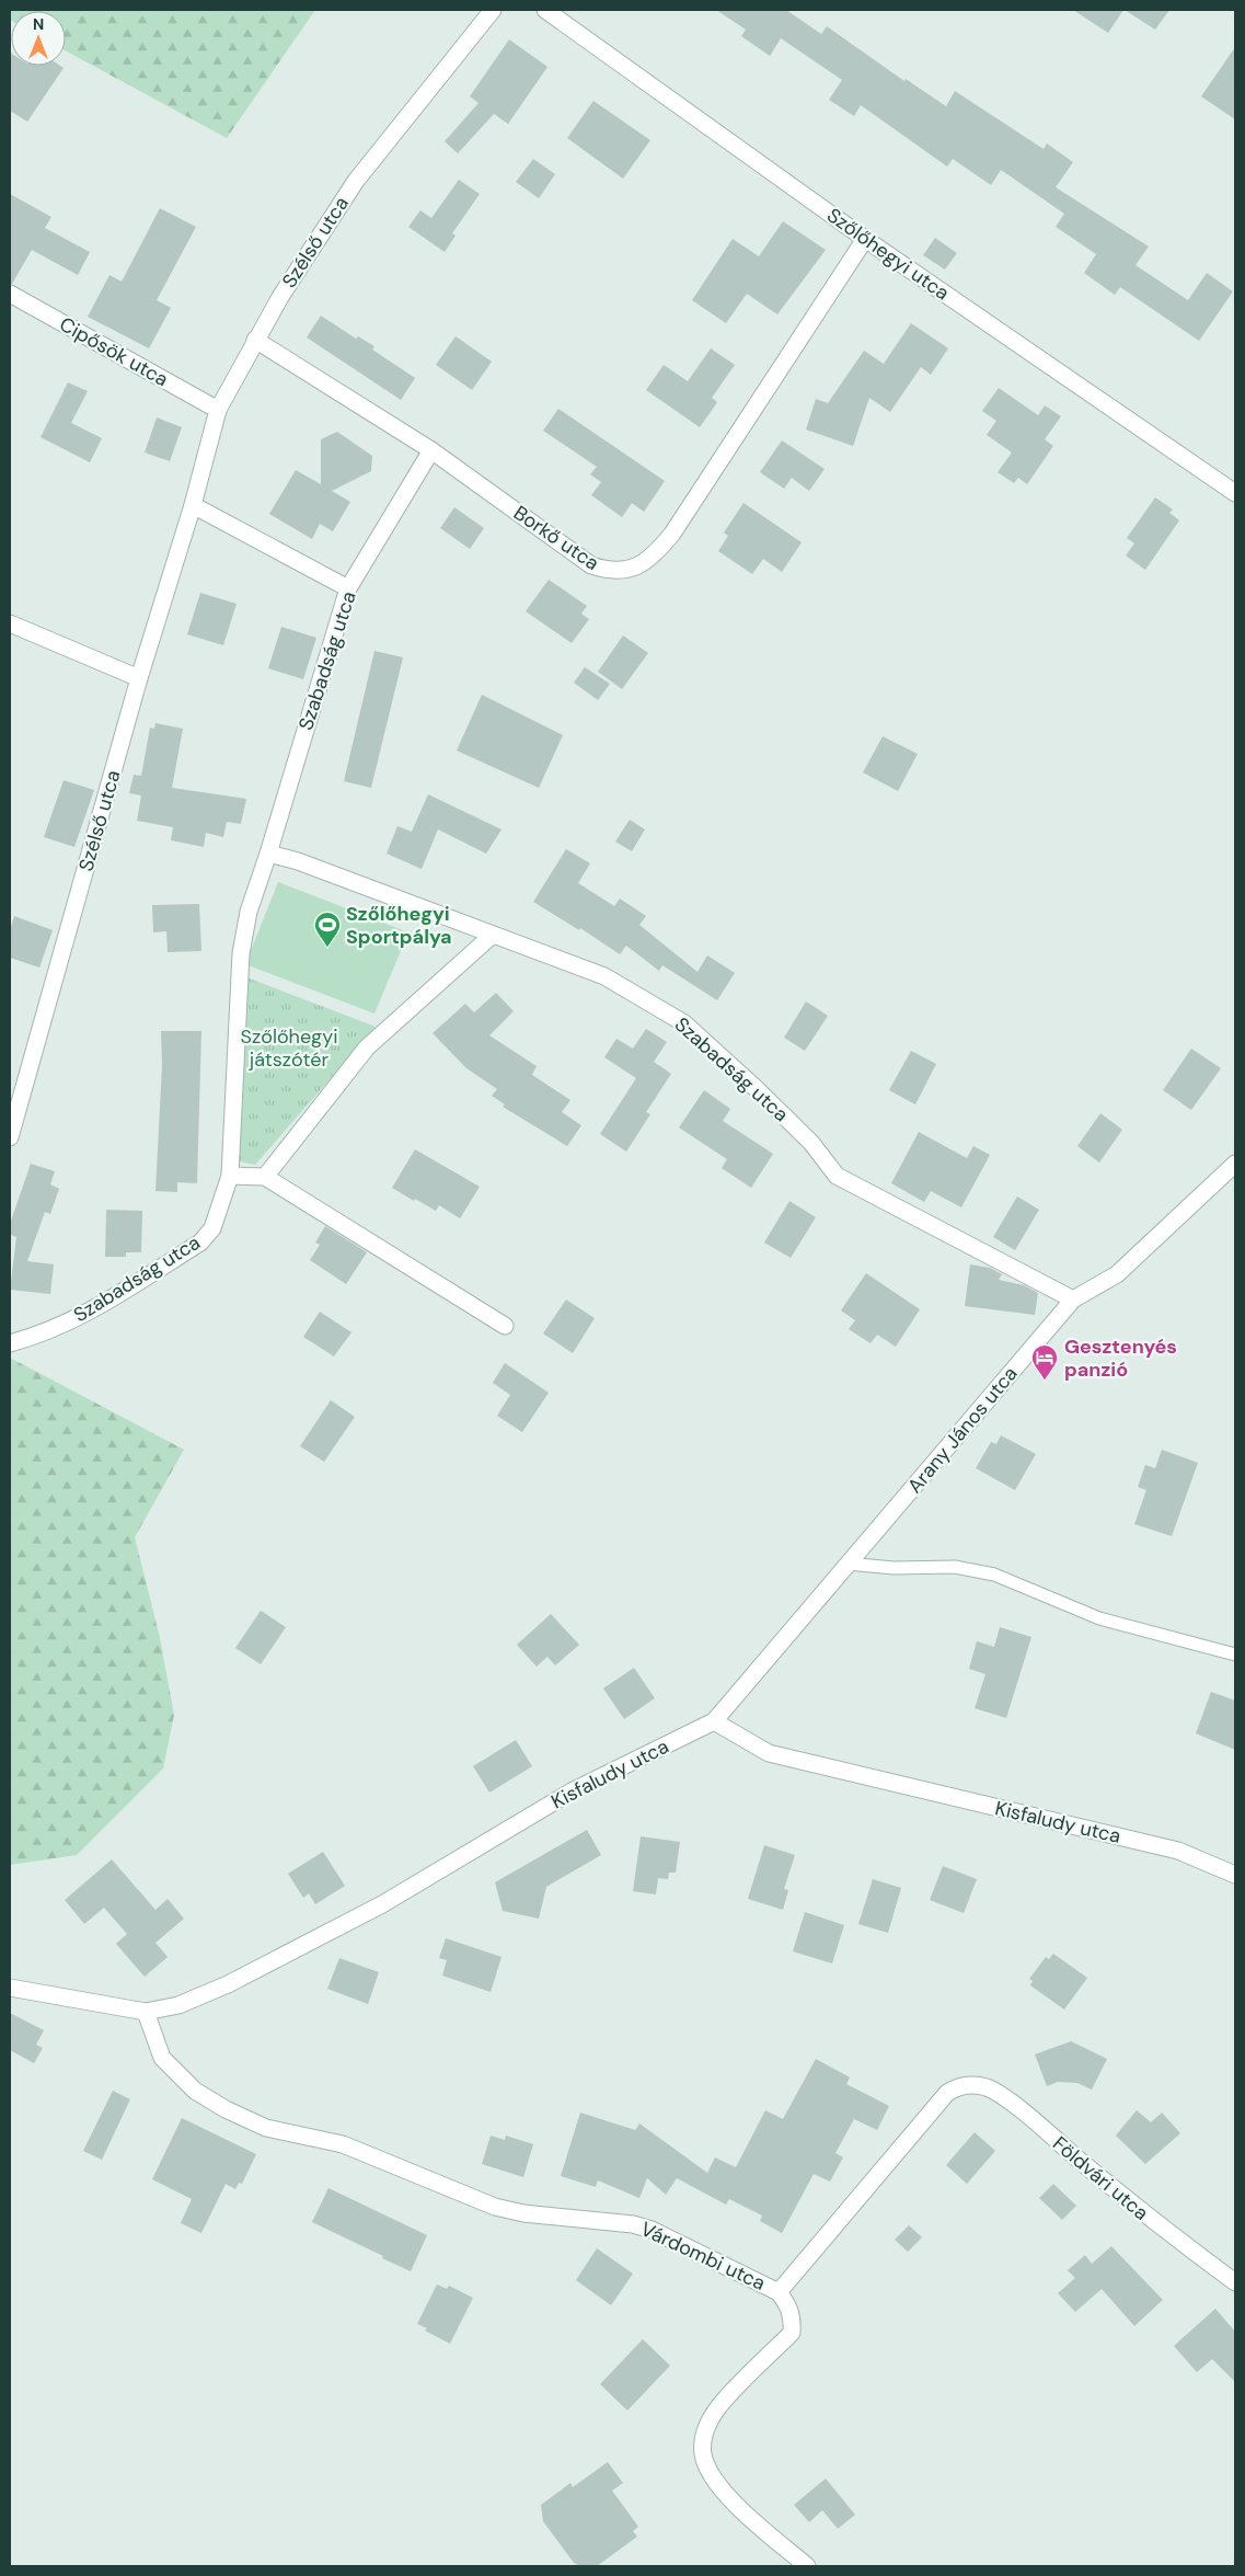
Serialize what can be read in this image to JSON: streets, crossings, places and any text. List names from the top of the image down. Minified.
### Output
{"streets":{"street":["Szélső utca","Szőlőhegyi utca","Cipősök utca","Borkő utca","Szabadság utca","Arany János utca","Kisfaludy utca","Földvári utca","Várdombi utca"]},"crossings":[["Szélső utca","Cipősök utca"],["Szélső utca","Borkő utca"],["Szőlőhegyi utca","Borkő utca"],["Borkő utca","Szabadság utca"],["Szabadság utca","Arany János utca"],["Arany János utca","Kisfaludy utca"],["Kisfaludy utca","Várdombi utca"],["Földvári utca","Várdombi utca"]],"parks":["Szőlőhegyi játszótér"],"places":{"sports":["Szőlőhegyi Sportpálya"],"hotel":["Gesztenyés panzió"]},"north":"top"}
